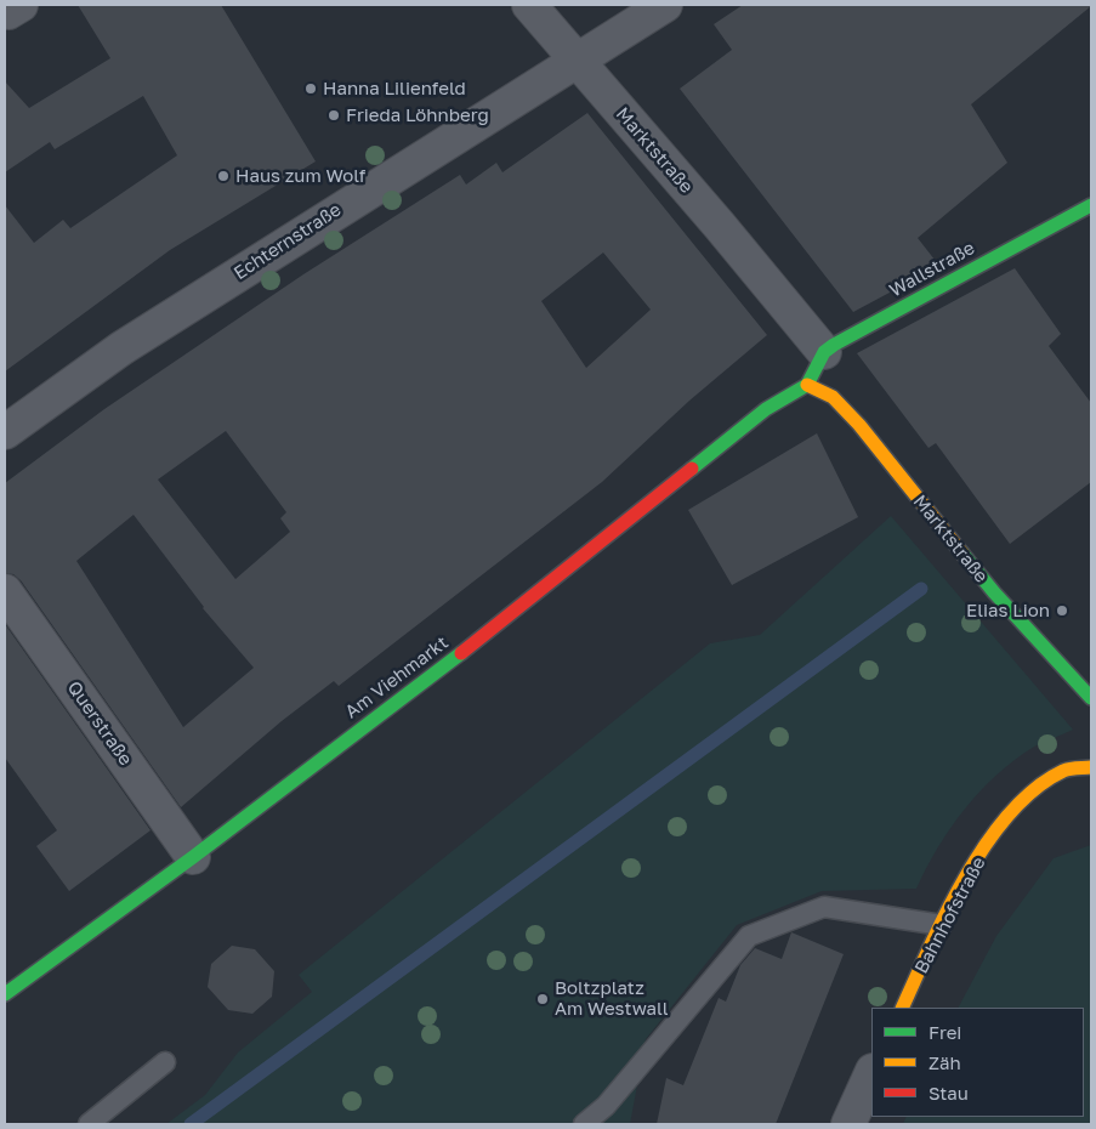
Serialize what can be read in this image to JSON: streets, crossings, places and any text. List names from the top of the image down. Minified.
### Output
{"streets":{"street":["Marktstraße","Echternstraße","Wallstraße","Am Viehmarkt","Querstraße","Bahnhofstraße"]},"crossings":[["Marktstraße","Echternstraße"],["Marktstraße","Wallstraße"],["Marktstraße","Am Viehmarkt"],["Am Viehmarkt","Querstraße"]],"places":["Hanna Lilienfeld","Frieda Löhnberg","Haus zum Wolf","Elias Lion","Boltzplatz Am Westwall"],"legend":["Frei","Zäh","Stau"]}
